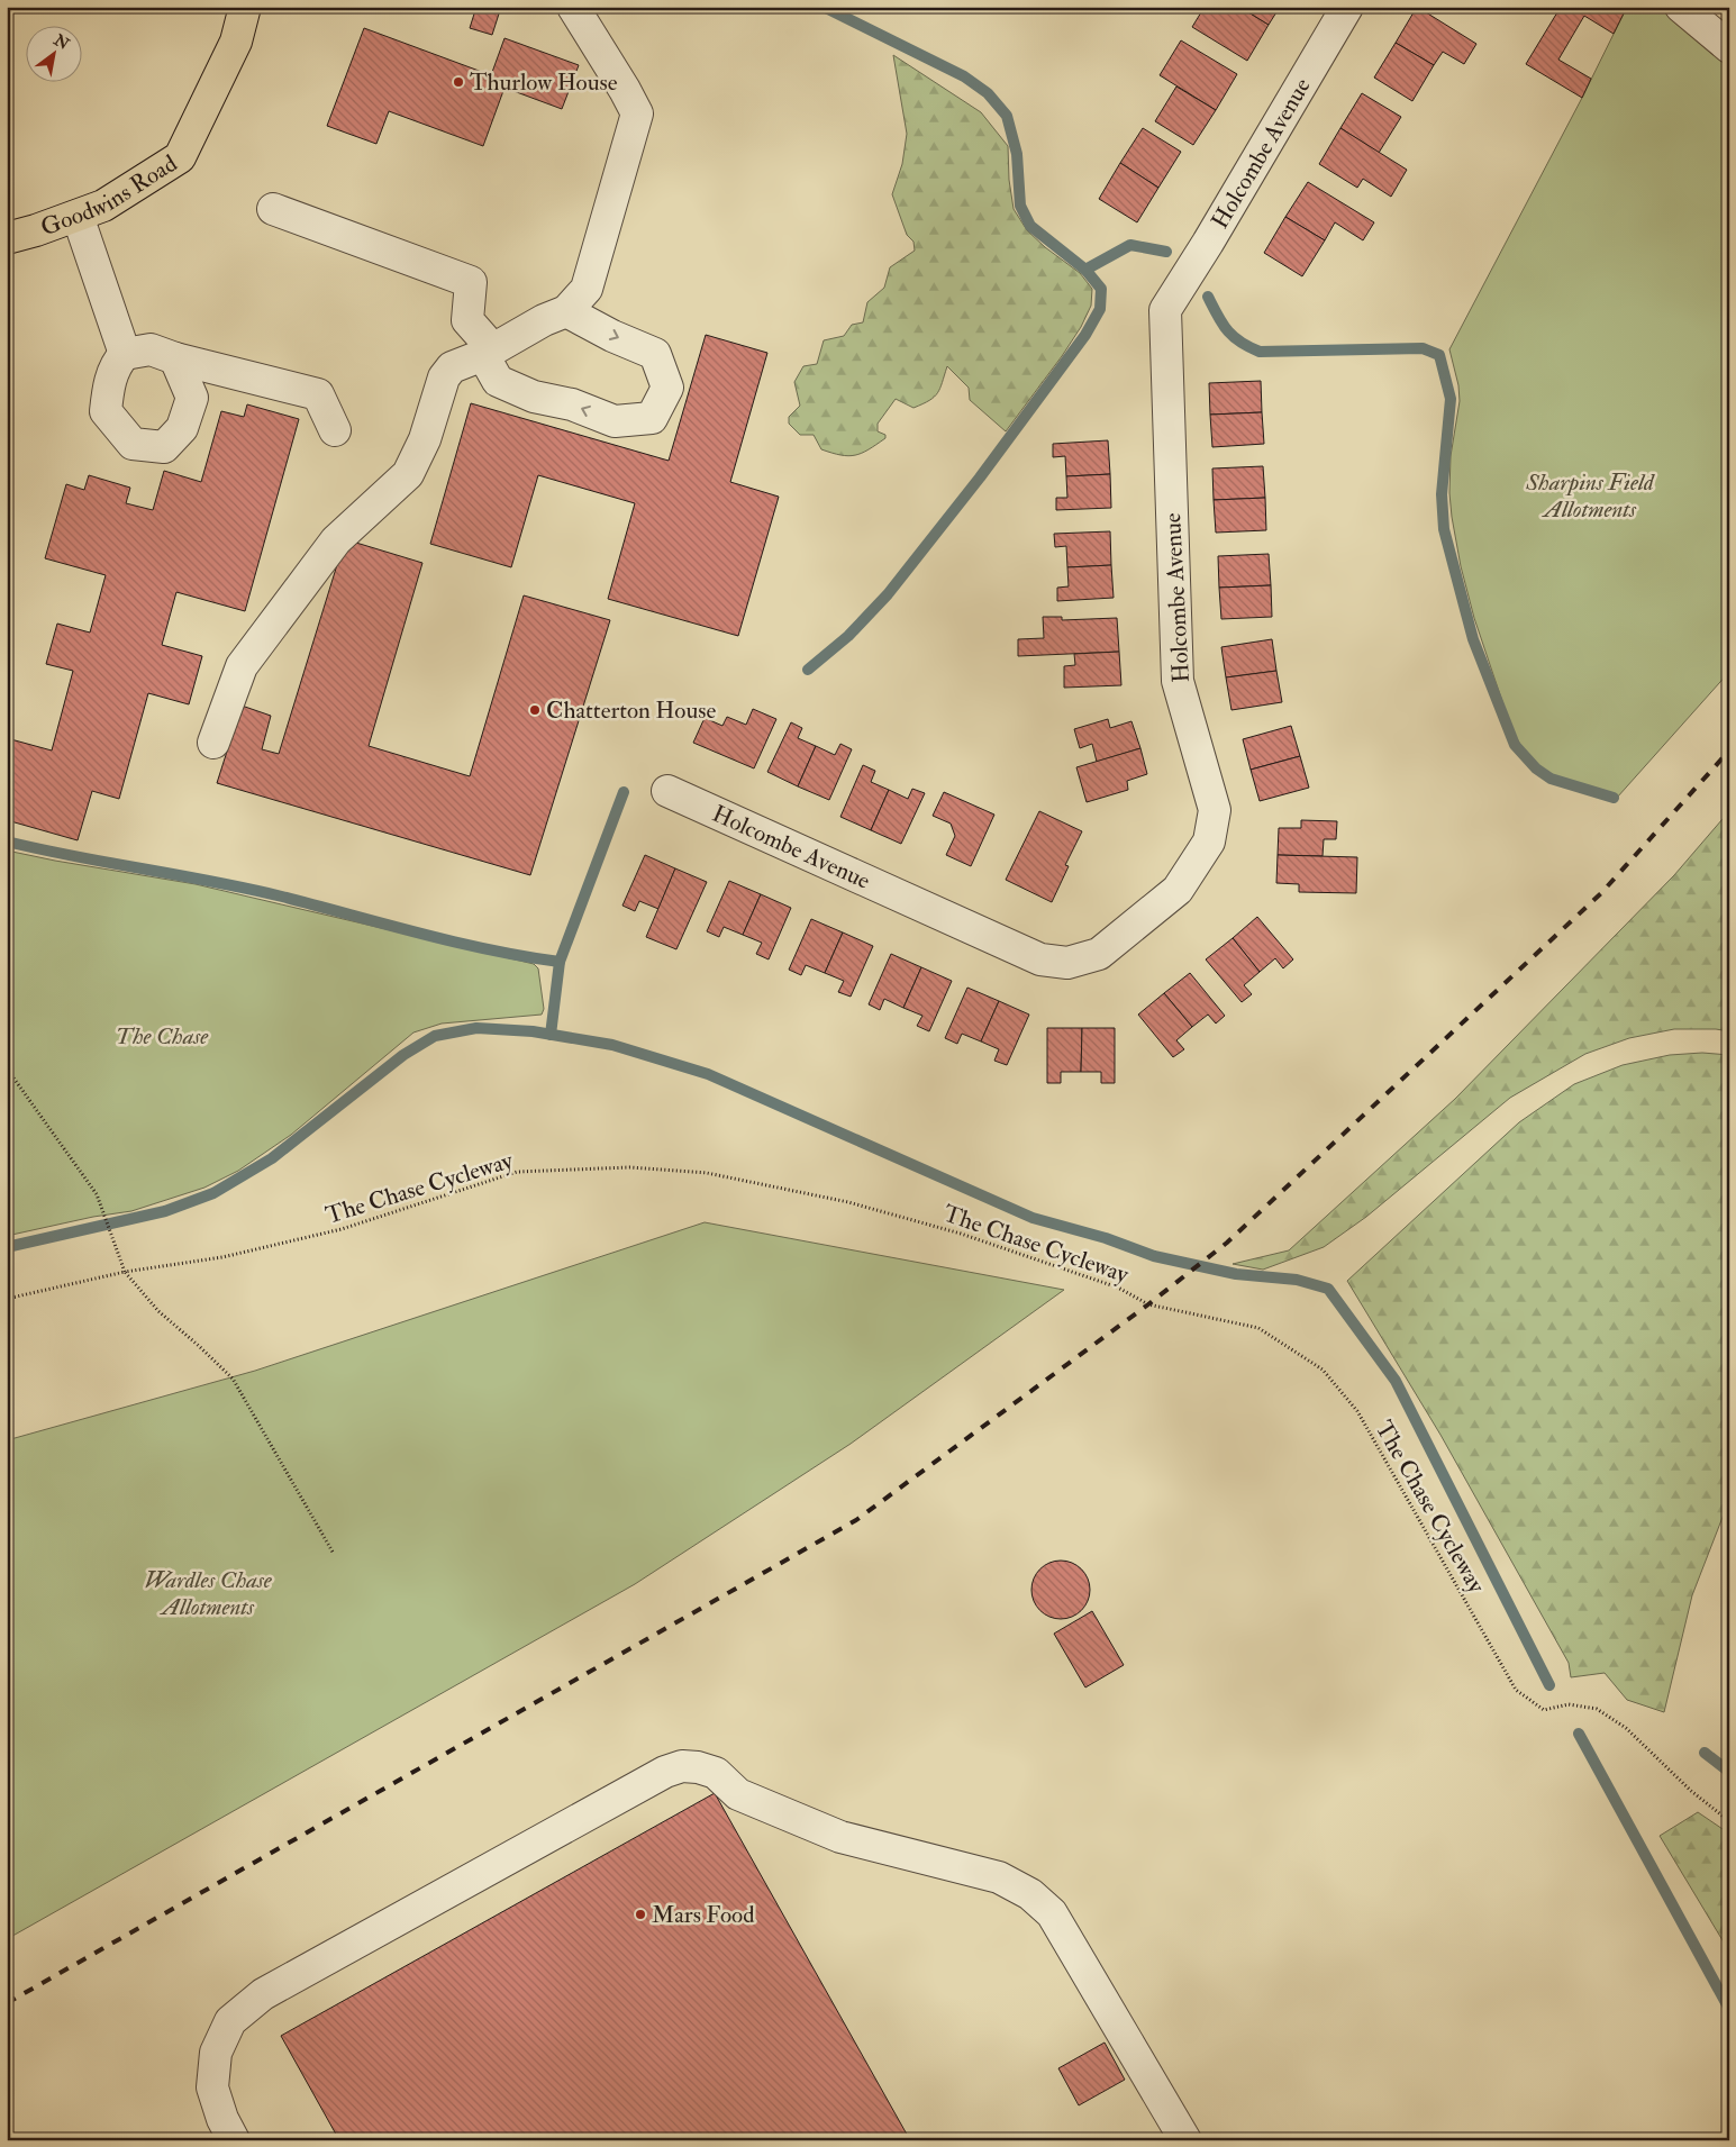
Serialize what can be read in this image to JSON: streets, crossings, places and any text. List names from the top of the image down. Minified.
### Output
{"streets":{"main road":["Goodwins Road"],"street":["Holcombe Avenue"],"path":["The Chase Cycleway"]},"parks":["Sharpins Field Allotments","The Chase","Wardles Chase Allotments"],"places":["Thurlow House","Chatterton House","Mars Food"],"north":"top right"}
